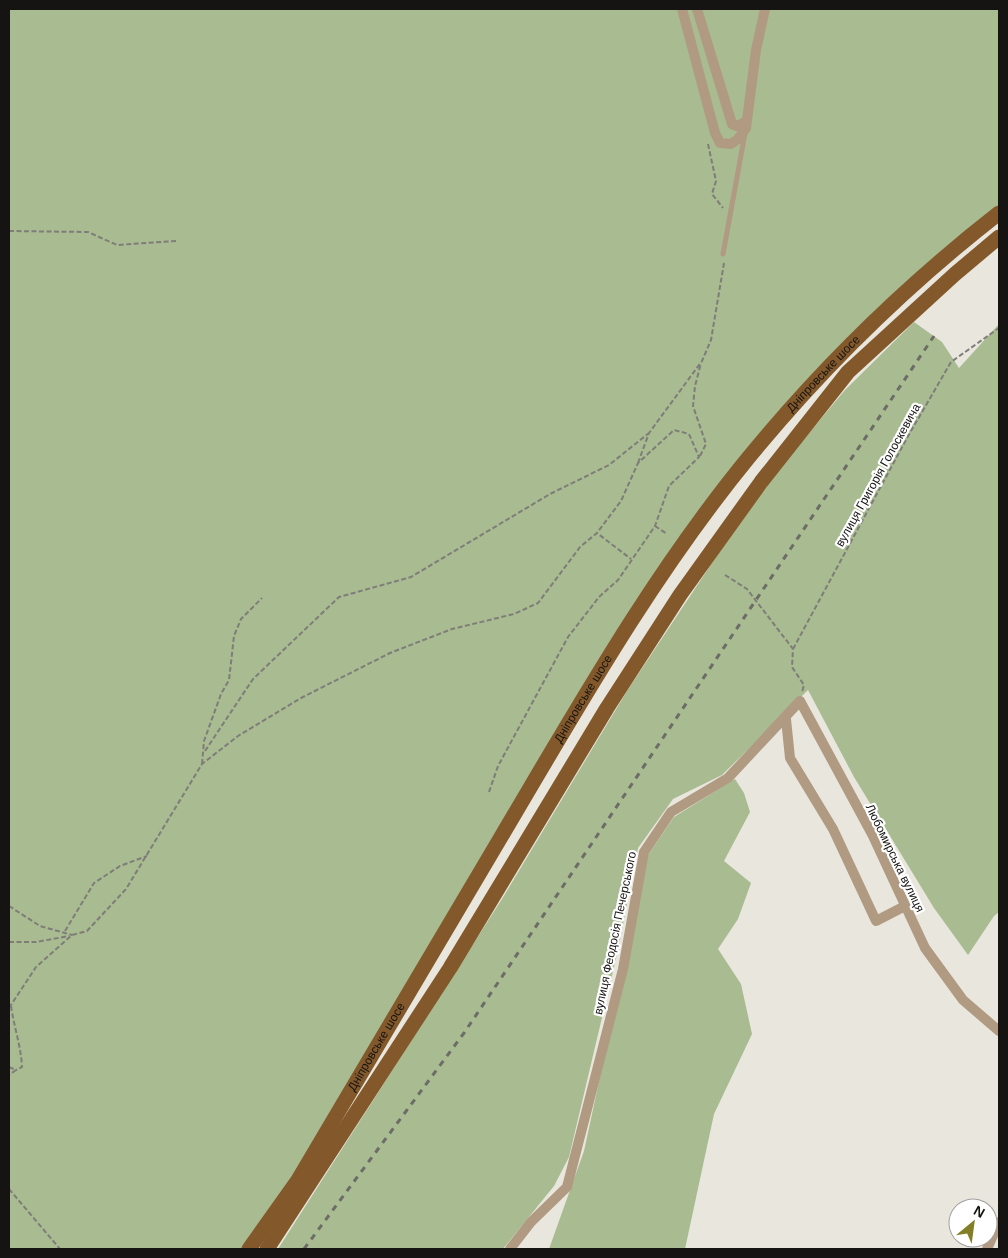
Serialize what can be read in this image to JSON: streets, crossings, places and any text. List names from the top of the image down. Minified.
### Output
{"streets":{"main road":["Дніпровське шосе"],"street":["Любомирська вулиця","вулиця Феодосія Печерського"],"path":["вулиця Григорія Голоскевича"]},"north":"top right"}
